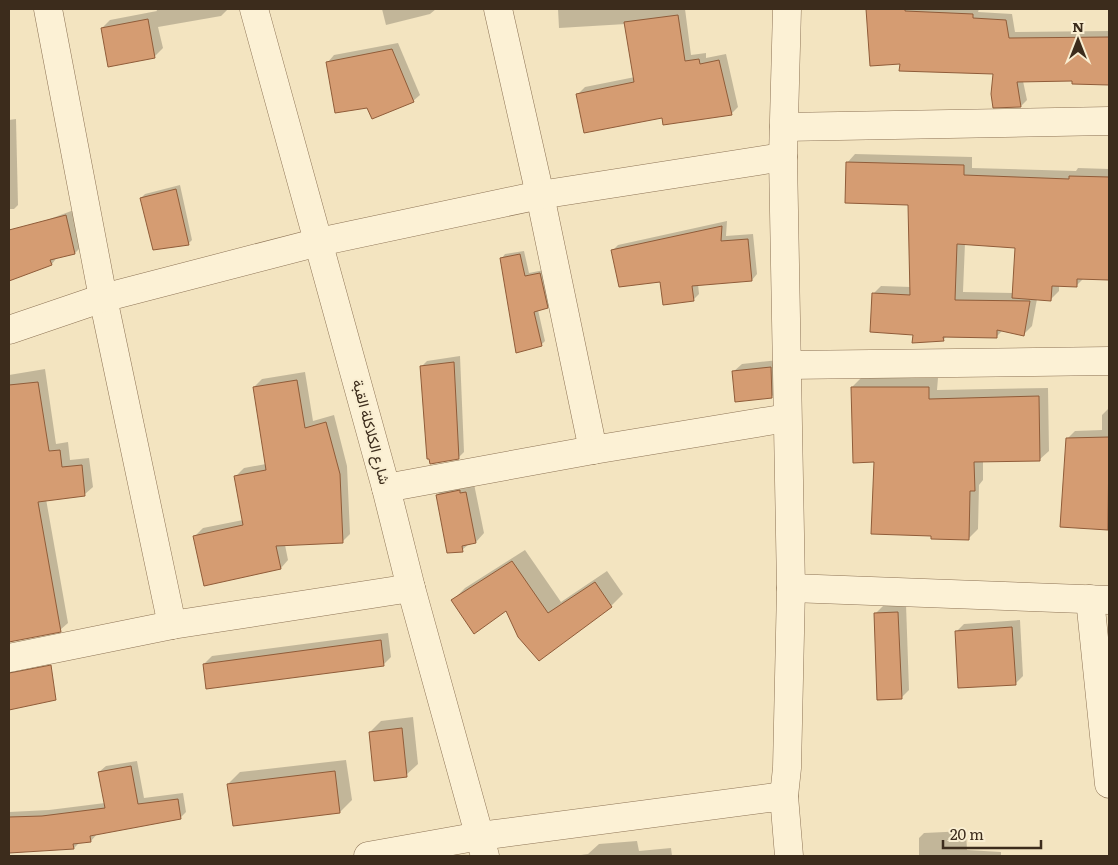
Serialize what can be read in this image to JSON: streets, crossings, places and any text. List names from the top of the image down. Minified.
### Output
{"streets":{"street":["شارع الكلاكلة القبة"]},"scale_bar":"20 m","north":"top"}
